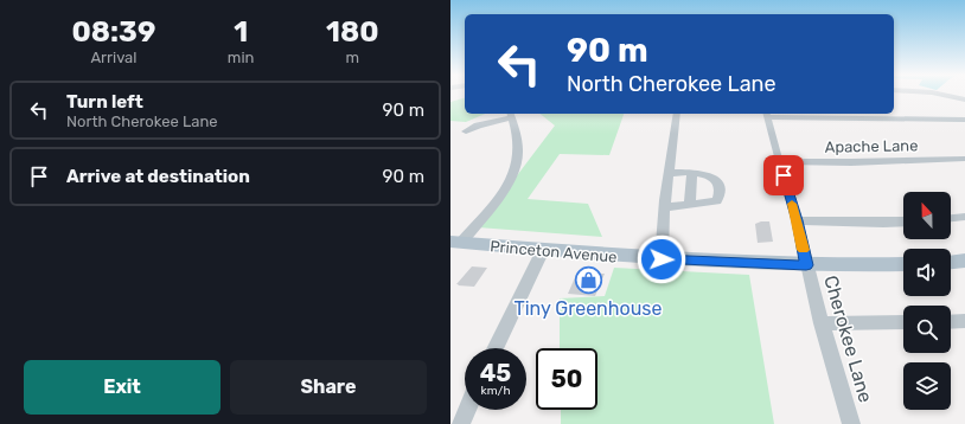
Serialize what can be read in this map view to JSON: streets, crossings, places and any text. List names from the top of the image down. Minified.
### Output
{"streets":{"main road":["Princeton Avenue"],"street":["Apache Lane","Cherokee Lane"]},"crossings":[["Apache Lane","Cherokee Lane"],["Princeton Avenue","Cherokee Lane"]],"places":{"shop":["Tiny Greenhouse"]},"north":"top","page":{"eta":["08:39","Arrival","1","min","180","m"],"turn":["90 m","North Cherokee Lane"],"list":[{"name":"Turn left","note":"North Cherokee Lane","value":"90 m"},{"name":"Arrive at destination","value":"90 m"}],"speed":"45 km/h","limit":"50","buttons":["Exit","Share"]}}
